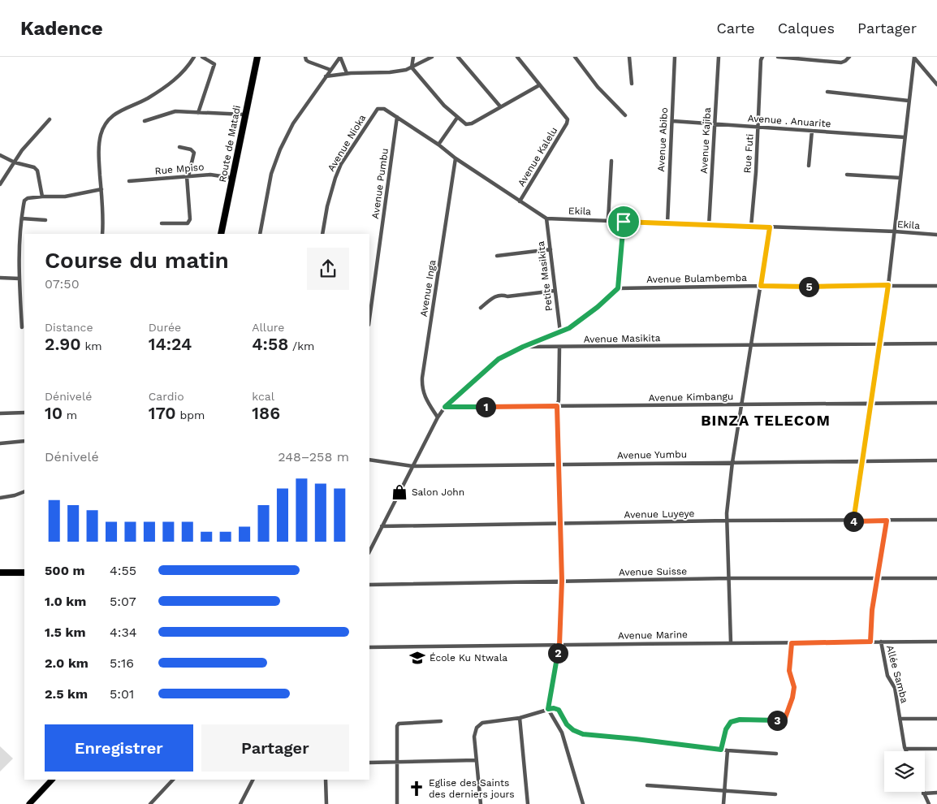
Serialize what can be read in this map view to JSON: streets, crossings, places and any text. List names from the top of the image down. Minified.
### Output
{"streets":{"highway":["Route de Matadi"],"street":["Avenue . Anuarite","Avenue Abibo","Avenue Kajiba","Avenue Nioka","Rue Futi","Avenue Kalelu","Rue Mpiso","Avenue Pumbu","Ekila","Petite Masikita","Avenue Bulambemba","Avenue Inga","Avenue Masikita","Avenue Kimbangu","Avenue Yumbu","Avenue Luyeye","Avenue Suisse","Avenue Marine","Allée Samba"]},"crossings":[["Avenue . Anuarite","Avenue Abibo"],["Avenue . Anuarite","Avenue Kajiba"],["Avenue . Anuarite","Rue Futi"],["Avenue Abibo","Ekila"],["Avenue Kajiba","Ekila"],["Avenue Nioka","Avenue Pumbu"],["Route de Matadi","Rue Mpiso"],["Rue Futi","Ekila"],["Ekila","Petite Masikita"],["Avenue Inga","Avenue Masikita"],["Avenue Masikita","Avenue Kimbangu"],["Avenue Masikita","Avenue Yumbu"],["Avenue Masikita","Avenue Luyeye"],["Avenue Marine","Allée Samba"]],"districts":["BINZA TELECOM"],"places":{"shop":["Salon John"],"school or university":["École Ku Ntwala"],"church":["Eglise des Saints des derniers jours"]},"page":{"header":"Kadence","nav":["Carte","Calques","Partager"],"heading":["Course du matin","07:50"],"pins":["5","1","4","2","3"],"stats":[["Distance","2.90 km"],["Durée","14:24"],["Allure","4:58 /km"],["Dénivelé","10 m"],["Cardio","170 bpm"],["kcal","186"]],"chart":["Dénivelé","248–258 m"],"list":[{"name":"500 m","note":"4:55"},{"name":"1.0 km","note":"5:07"},{"name":"1.5 km","note":"4:34"},{"name":"2.0 km","note":"5:16"},{"name":"2.5 km","note":"5:01"}],"buttons":["Enregistrer","Partager"]}}
